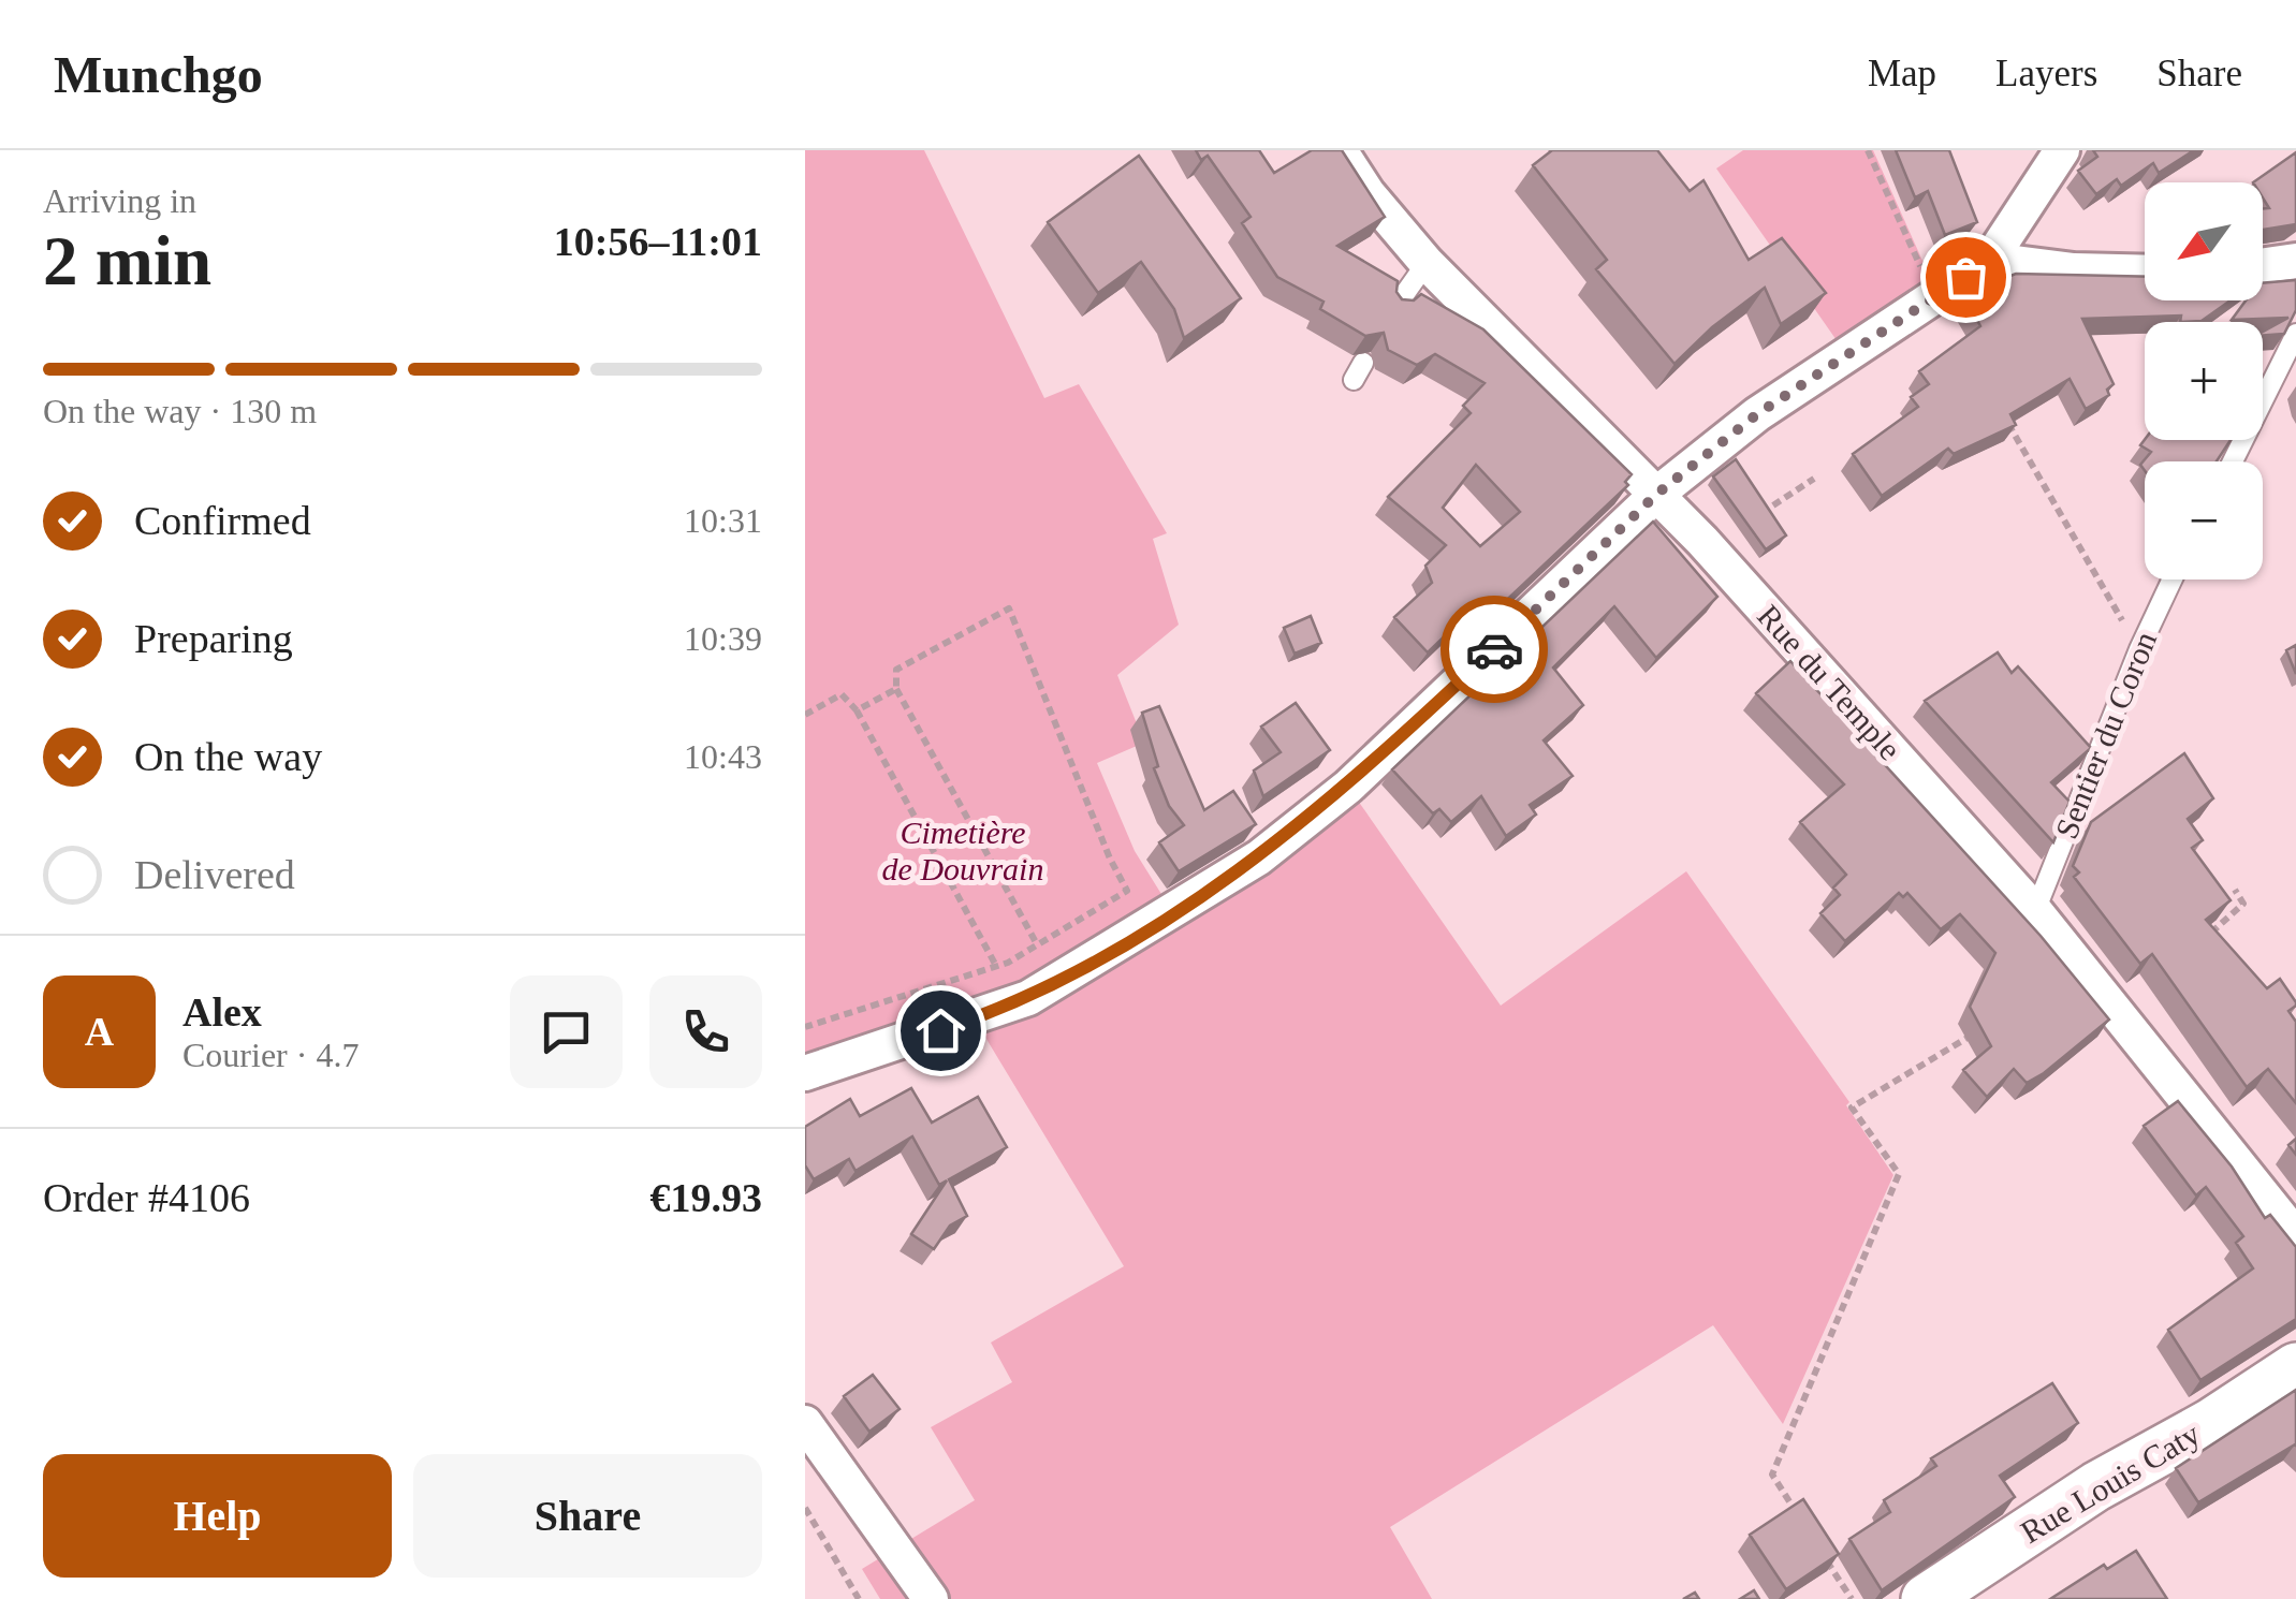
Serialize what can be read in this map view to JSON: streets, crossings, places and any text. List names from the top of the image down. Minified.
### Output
{"streets":{"main road":["Rue Louis Caty"],"street":["Rue du Temple"],"lane":["Sentier du Coron"]},"crossings":[["Rue du Temple","Sentier du Coron"]],"parks":["Cimetière de Douvrain"],"north":"bottom left","page":{"header":"Munchgo","nav":["Map","Layers","Share"],"heading":["2 min","Arriving in","10:56–11:01"],"panel":["Alex","Courier · 4.7","Order #4106","€19.93"],"map_buttons":["+","−"],"bar":"On the way · 130 m","list":[["Confirmed","10:31"],["Preparing","10:39"],["On the way","10:43"],"Delivered"],"round":"A","buttons":["Help","Share"]}}
